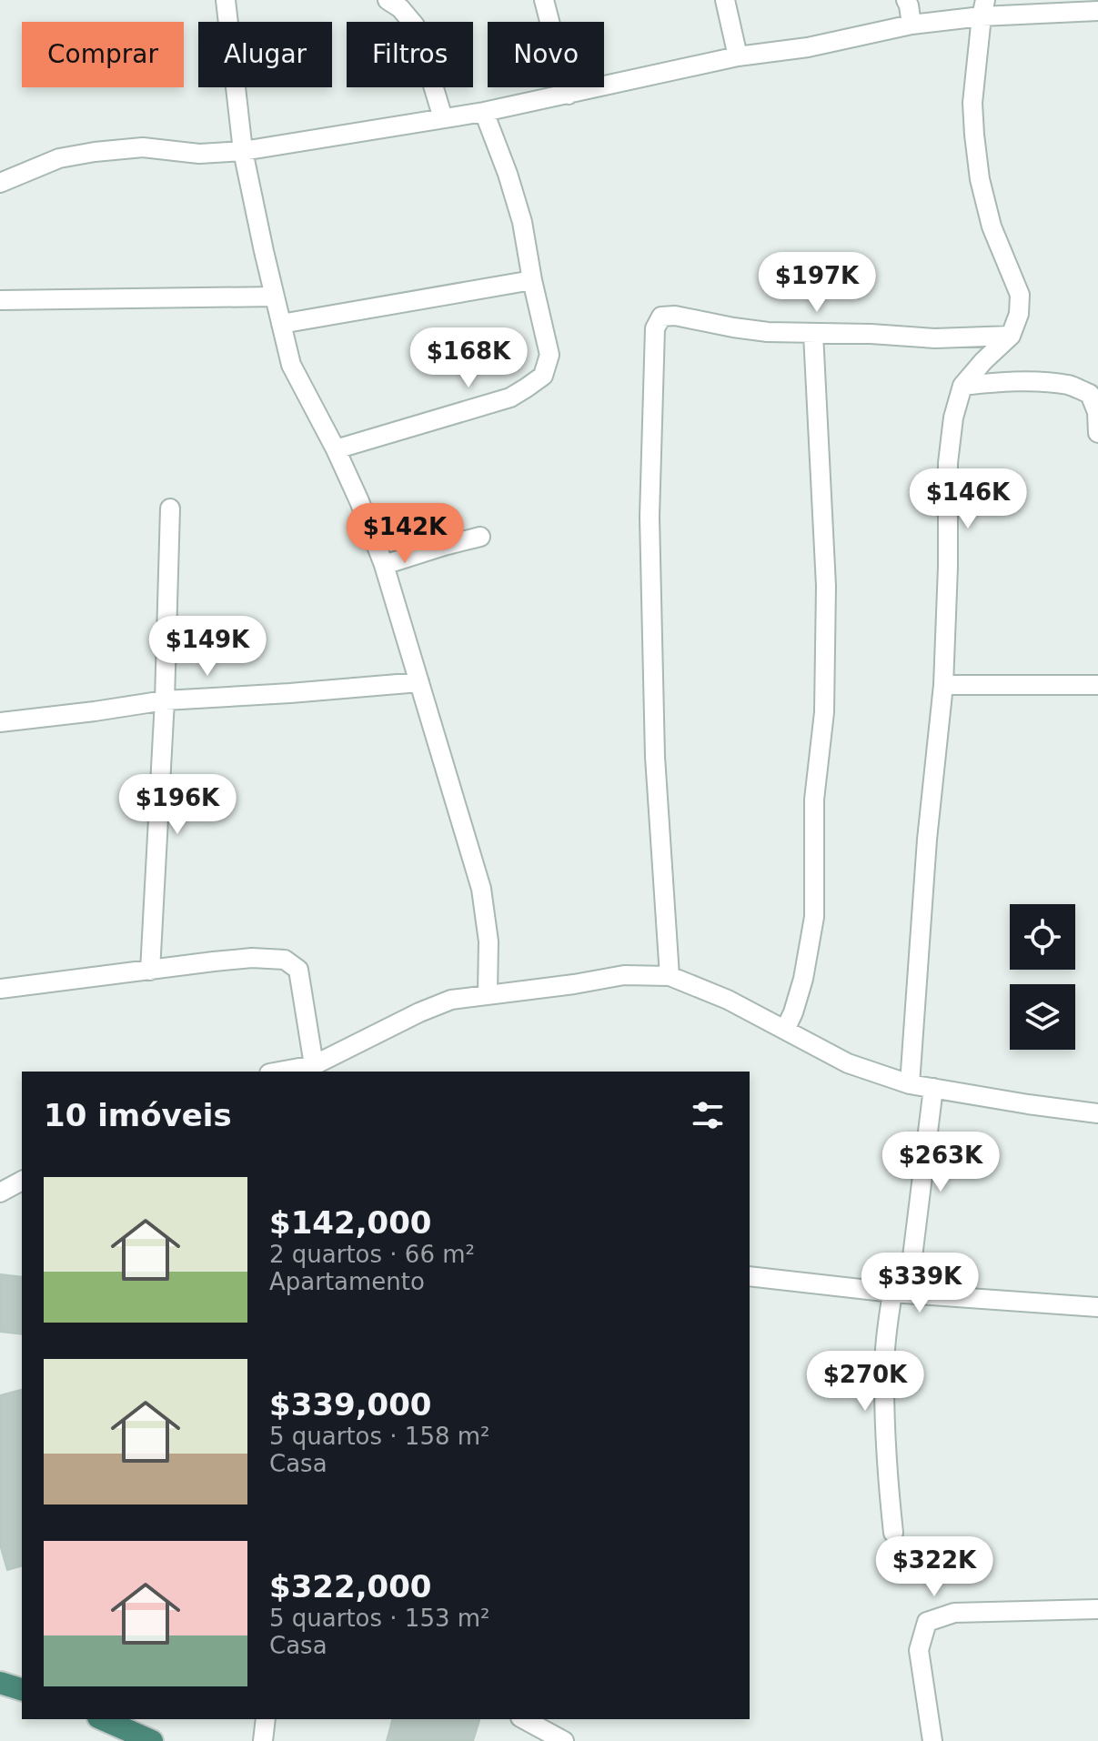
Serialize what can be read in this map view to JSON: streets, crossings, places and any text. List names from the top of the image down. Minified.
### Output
{"page":{"chip":["Comprar","Alugar","Filtros","Novo"],"price":["$197K","$168K","$146K","$142K","$149K","$196K","$263K","$339K","$270K","$322K"],"heading":"10 imóveis","list":[{"name":"$142,000","note":"2 quartos · 66 m² · Apartamento"},{"name":"$339,000","note":"5 quartos · 158 m² · Casa"},{"name":"$322,000","note":"5 quartos · 153 m² · Casa"}]}}
